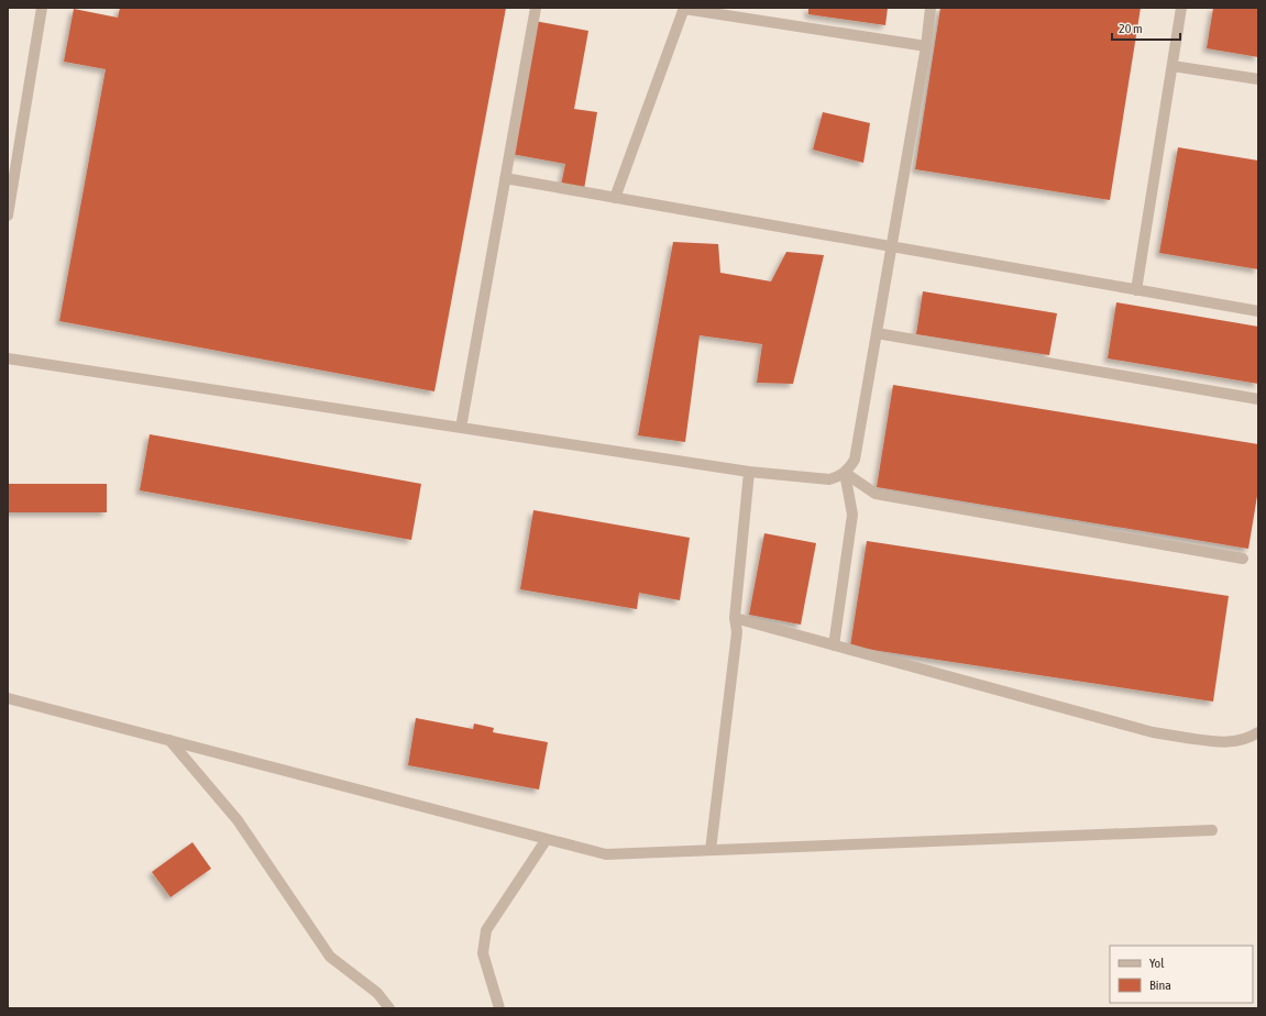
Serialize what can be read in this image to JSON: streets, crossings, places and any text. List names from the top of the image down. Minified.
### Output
{"legend":["Yol","Bina"],"scale_bar":"20 m"}
